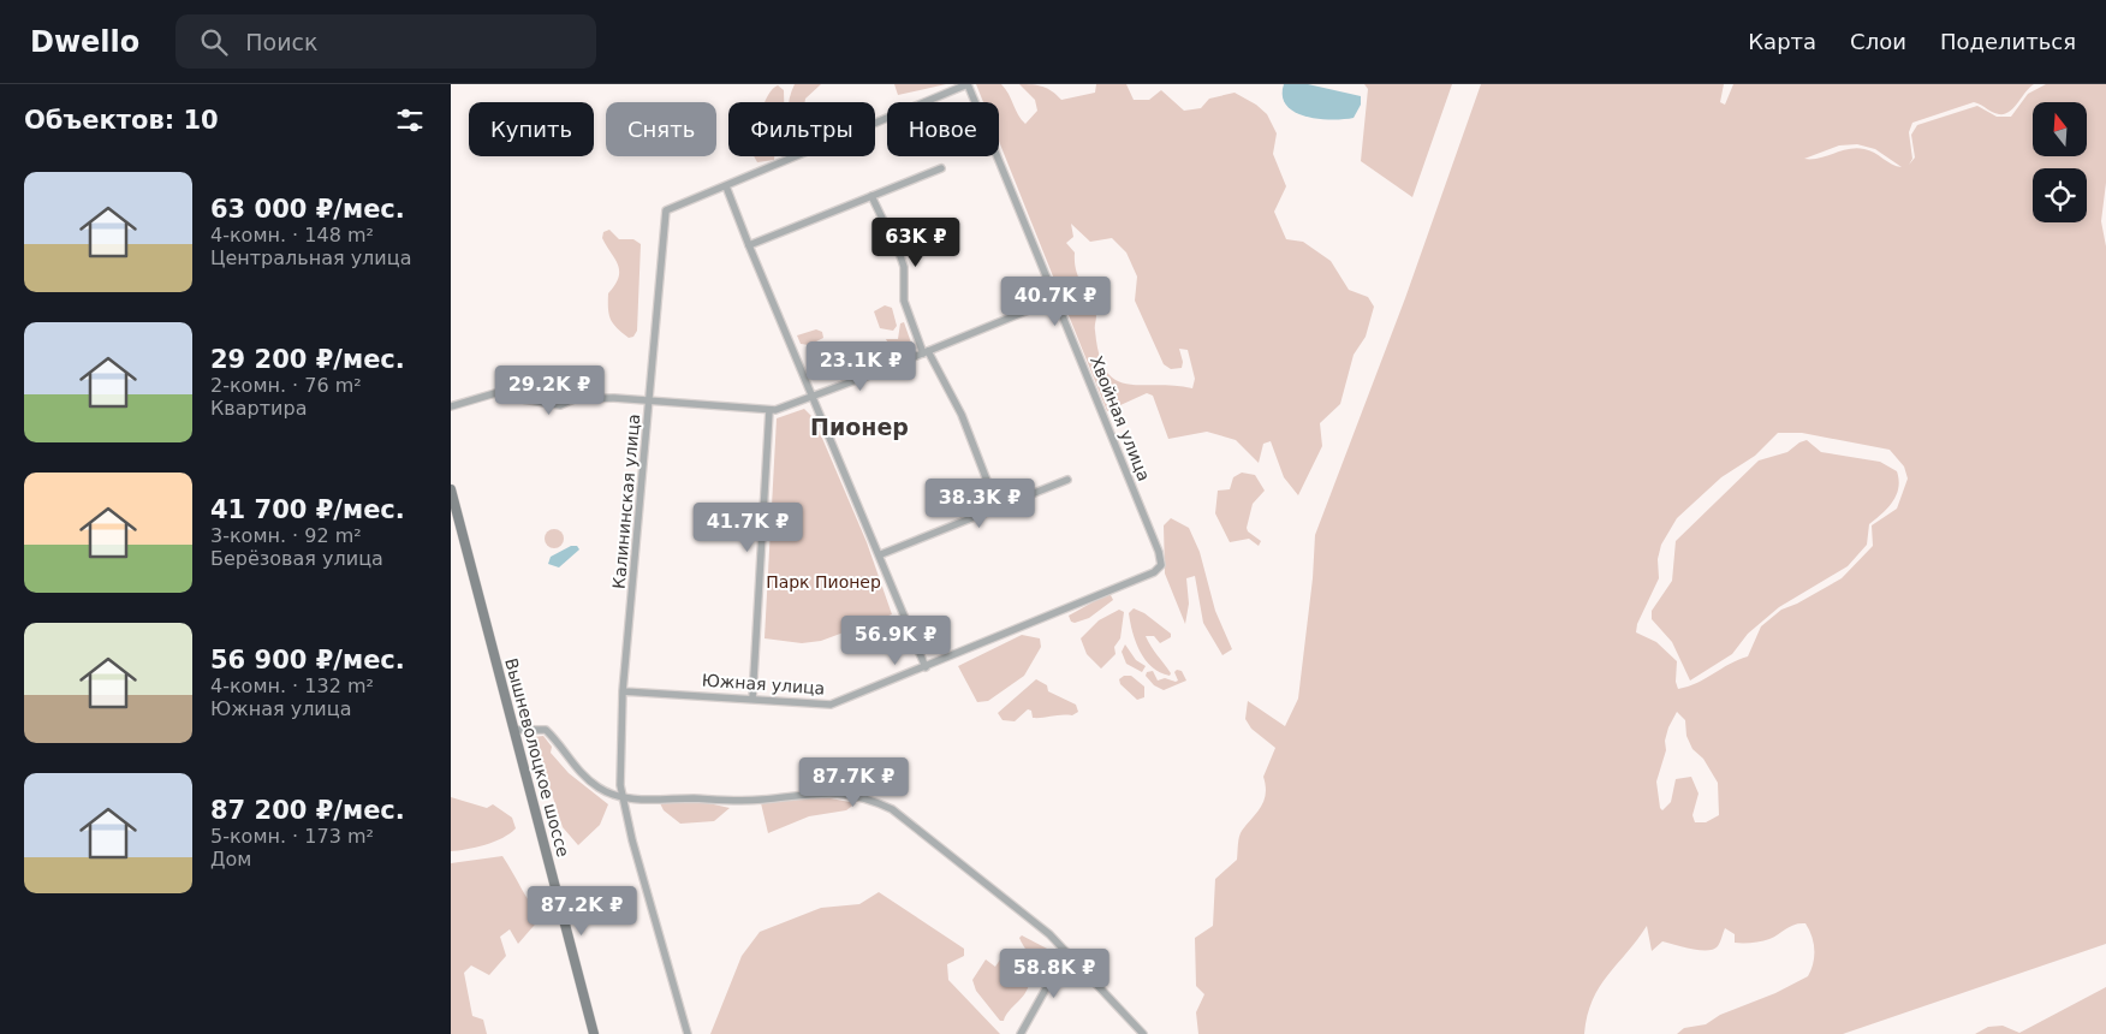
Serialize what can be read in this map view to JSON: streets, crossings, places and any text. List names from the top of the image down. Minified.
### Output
{"streets":{"main road":["Вышневолоцкое шоссе"],"street":["Хвойная улица","Калининская улица","Южная улица"]},"crossings":[["Хвойная улица","Южная улица"],["Калининская улица","Южная улица"]],"districts":["Пионер"],"parks":["Парк Пионер"],"north":"top","page":{"header":"Dwello","search":"Поиск","nav":["Карта","Слои","Поделиться"],"heading":"Объектов: 10","chip":["Купить","Снять","Фильтры","Новое"],"list":[{"name":"63 000 ₽/мес.","note":"4-комн. · 148 m² · Центральная улица"},{"name":"29 200 ₽/мес.","note":"2-комн. · 76 m² · Квартира"},{"name":"41 700 ₽/мес.","note":"3-комн. · 92 m² · Берёзовая улица"},{"name":"56 900 ₽/мес.","note":"4-комн. · 132 m² · Южная улица"},{"name":"87 200 ₽/мес.","note":"5-комн. · 173 m² · Дом"}],"price":["63K ₽","40.7K ₽","23.1K ₽","29.2K ₽","38.3K ₽","41.7K ₽","56.9K ₽","87.7K ₽","87.2K ₽","58.8K ₽"]}}
